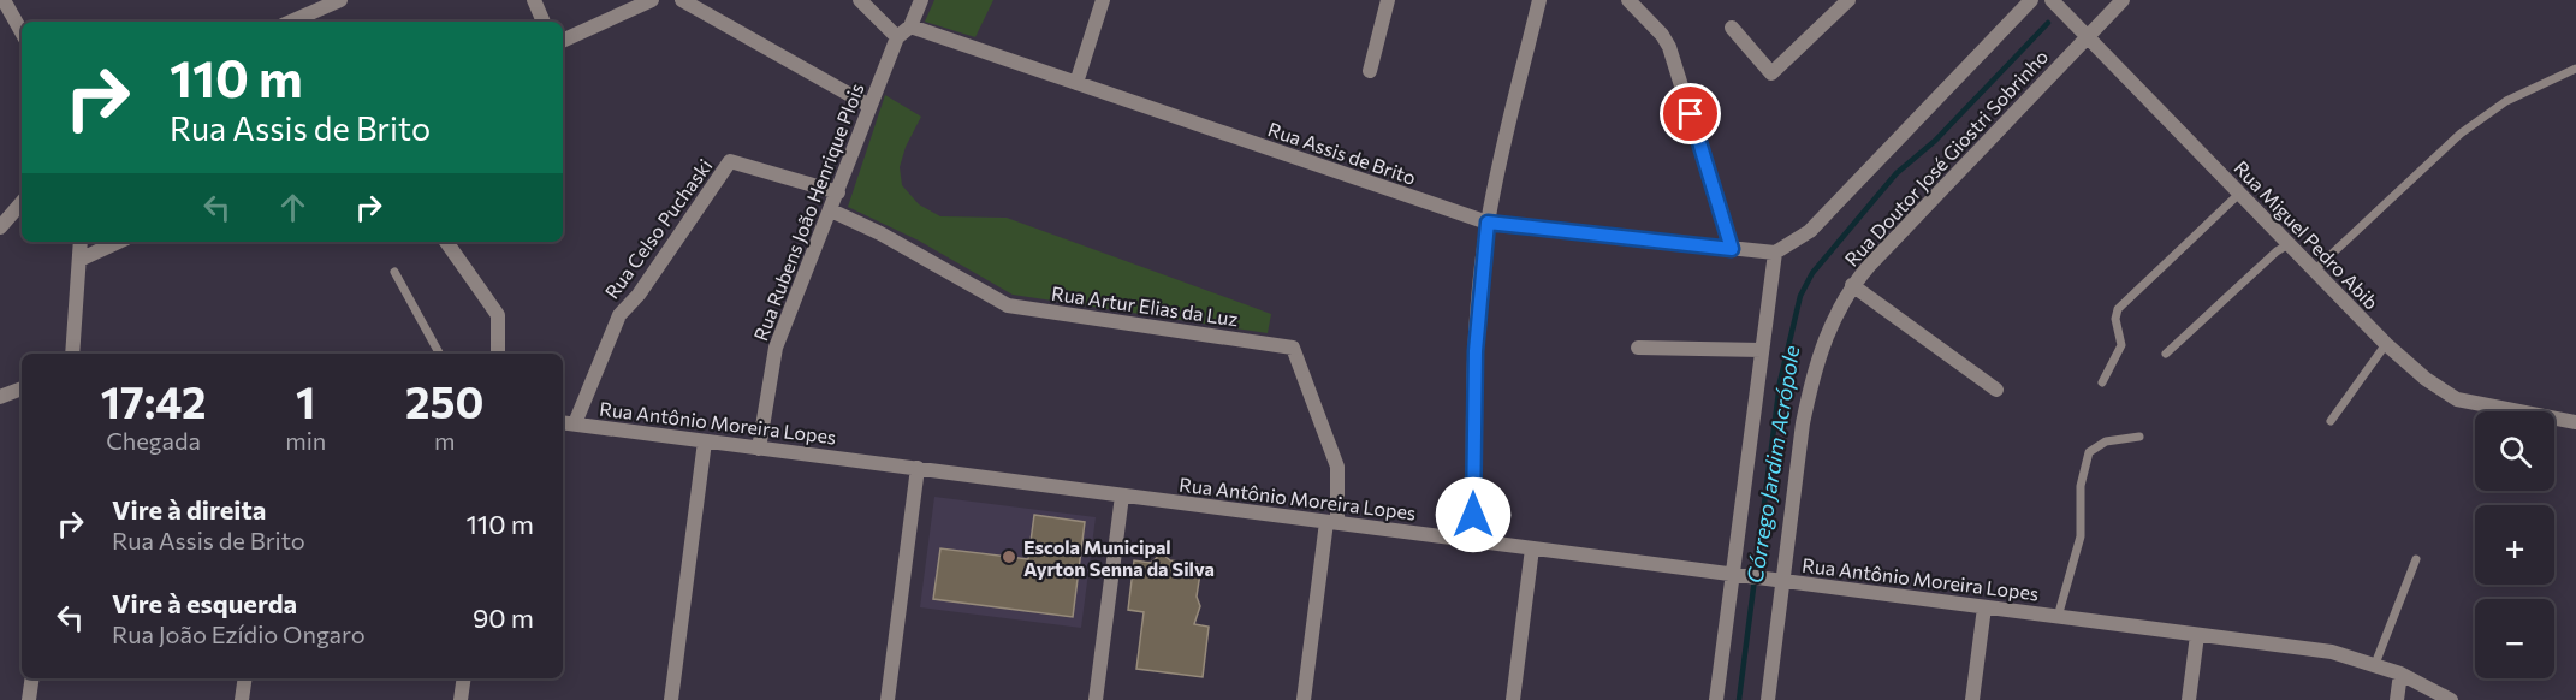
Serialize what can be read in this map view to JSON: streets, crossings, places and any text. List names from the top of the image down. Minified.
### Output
{"streets":{"street":["Rua Assis de Brito","Rua Doutor José Giostri Sobrinho","Rua Rubens João Henrique Plois","Rua Celso Puchaski","Rua Miguel Pedro Abib","Rua Artur Elias da Luz","Rua Antônio Moreira Lopes"]},"crossings":[["Rua Assis de Brito","Rua Rubens João Henrique Plois"],["Rua Doutor José Giostri Sobrinho","Rua Miguel Pedro Abib"],["Rua Doutor José Giostri Sobrinho","Rua Antônio Moreira Lopes"],["Rua Rubens João Henrique Plois","Rua Celso Puchaski"],["Rua Rubens João Henrique Plois","Rua Artur Elias da Luz"],["Rua Rubens João Henrique Plois","Rua Antônio Moreira Lopes"],["Rua Celso Puchaski","Rua Antônio Moreira Lopes"],["Rua Artur Elias da Luz","Rua Antônio Moreira Lopes"]],"water":["Córrego Jardim Acrópole"],"places":["Escola Municipal Ayrton Senna da Silva"],"page":{"turn":["110 m","Rua Assis de Brito"],"eta":["17:42","Chegada","1","min","250","m"],"map_buttons":["+","−"],"list":[{"name":"Vire à direita","note":"Rua Assis de Brito","value":"110 m"},{"name":"Vire à esquerda","note":"Rua João Ezídio Ongaro","value":"90 m"}]}}
